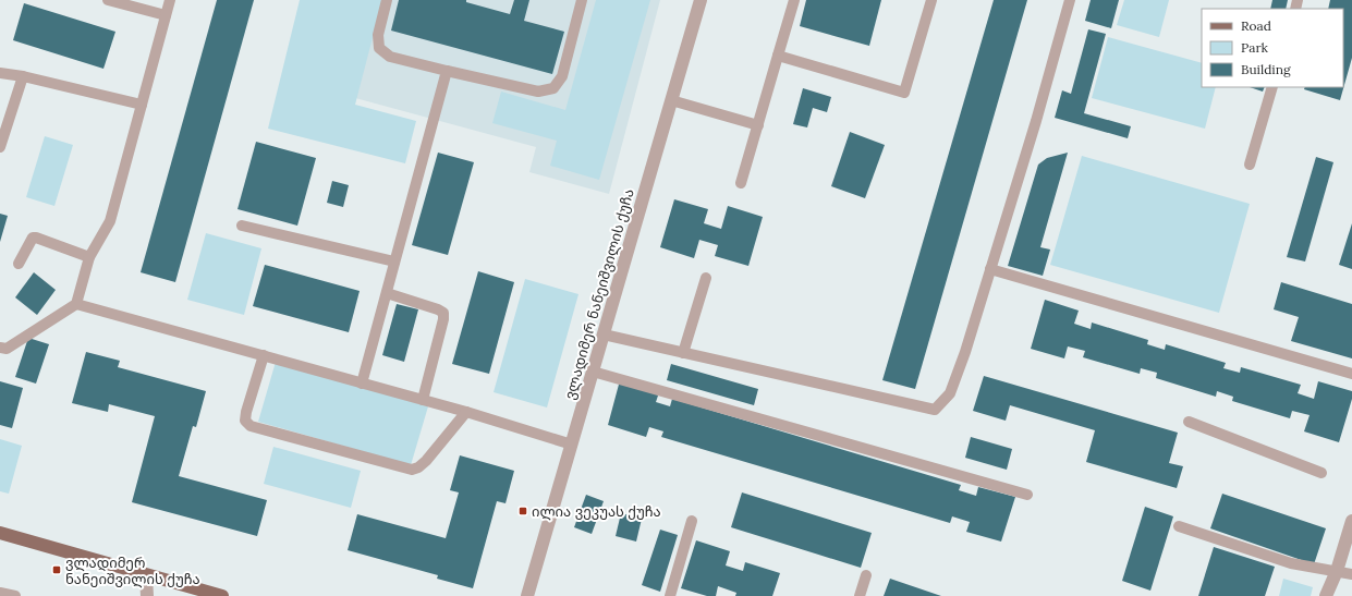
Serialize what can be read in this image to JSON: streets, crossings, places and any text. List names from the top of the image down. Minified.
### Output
{"streets":{"street":["ვლადიმერ ნანეიშვილის ქუჩა"]},"places":{"transit":["ილია ვეკუას ქუჩა","ვლადიმერ ნანეიშვილის ქუჩა"]},"legend":["Road","Park","Building"]}
